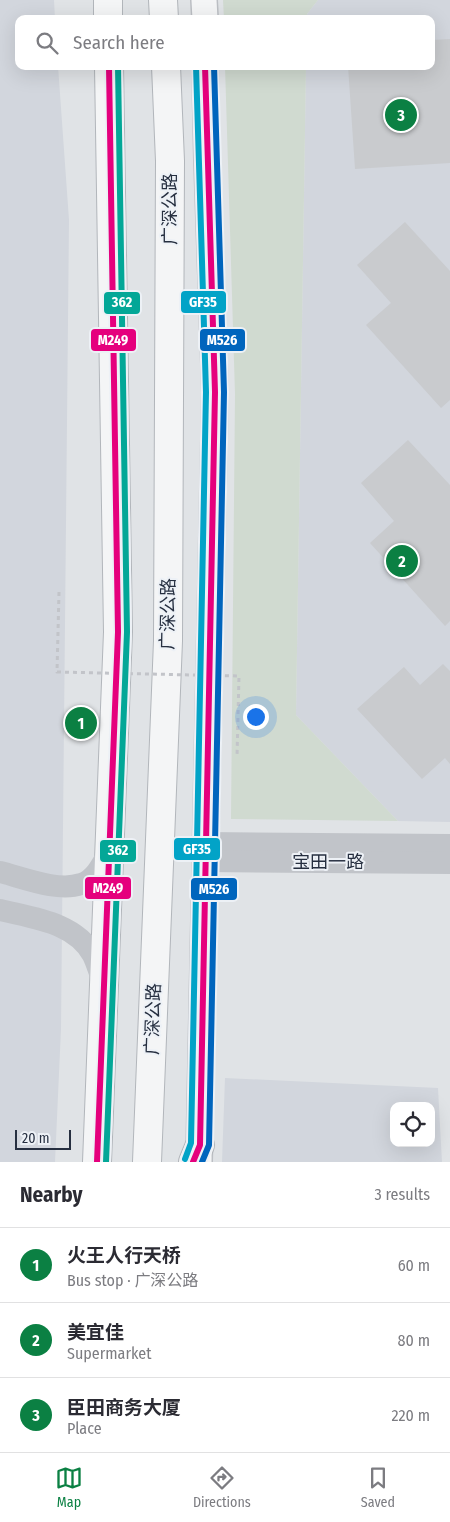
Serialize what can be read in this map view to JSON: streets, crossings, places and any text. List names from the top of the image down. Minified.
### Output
{"streets":{"highway":["广深公路"],"main road":["宝田一路"]},"lines":["transit line M249","transit line M526","transit line GF35","transit line 362"],"scale_bar":"20 m","page":{"search":"Search here","pins":["3","2","1"],"scale":"20 m","heading":["Nearby","3 results"],"list":[{"mark":"1","name":"火王人行天桥","note":"Bus stop · 广深公路","value":"60 m"},{"mark":"2","name":"美宜佳","note":"Supermarket","value":"80 m"},{"mark":"3","name":"臣田商务大厦","note":"Place","value":"220 m"}],"nav":["Map","Directions","Saved"]}}
